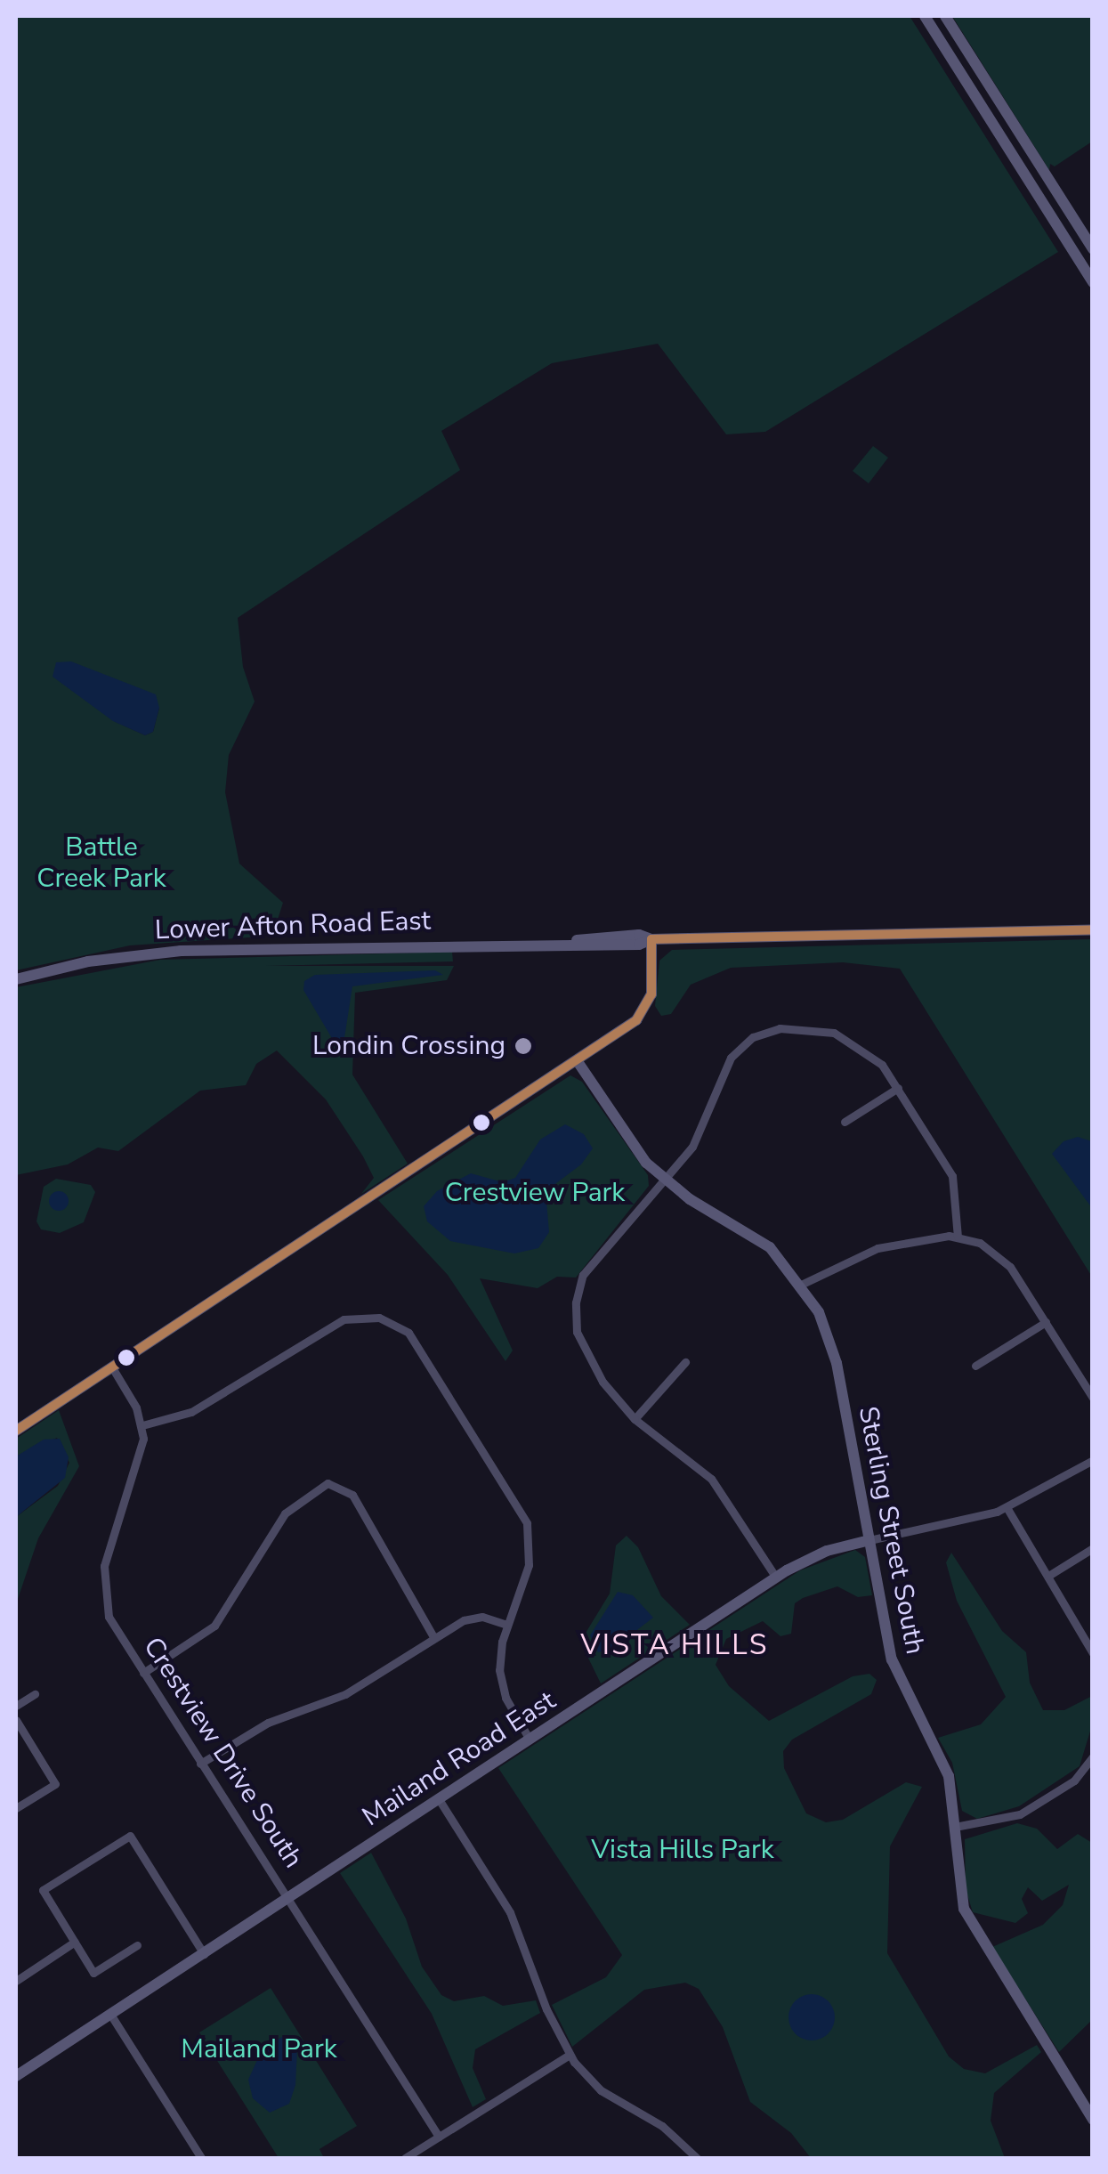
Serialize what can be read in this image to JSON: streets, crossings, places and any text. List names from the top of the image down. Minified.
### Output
{"streets":{"street":["Lower Afton Road East","Sterling Street South","Crestview Drive South","Mailand Road East"]},"crossings":[["Sterling Street South","Mailand Road East"],["Crestview Drive South","Mailand Road East"]],"districts":["VISTA HILLS"],"parks":["Battle Creek Park","Crestview Park","Vista Hills Park","Mailand Park"],"places":["Londin Crossing"]}
